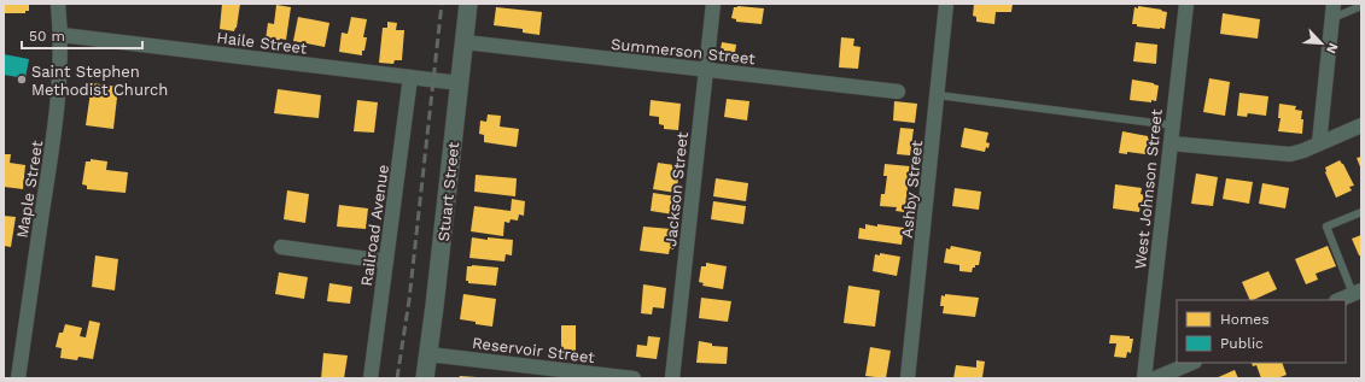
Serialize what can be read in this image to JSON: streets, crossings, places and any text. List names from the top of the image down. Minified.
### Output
{"streets":{"street":["Haile Street","Summerson Street","Maple Street","Jackson Street","Ashby Street","West Johnson Street","Stuart Street","Railroad Avenue","Reservoir Street"]},"crossings":[["Haile Street","Maple Street"],["Haile Street","Stuart Street"],["Haile Street","Railroad Avenue"],["Summerson Street","Jackson Street"],["Summerson Street","Stuart Street"],["Stuart Street","Reservoir Street"]],"places":["Saint Stephen Methodist Church"],"legend":["Homes","Public"],"scale_bar":"50 m","north":"bottom right"}
